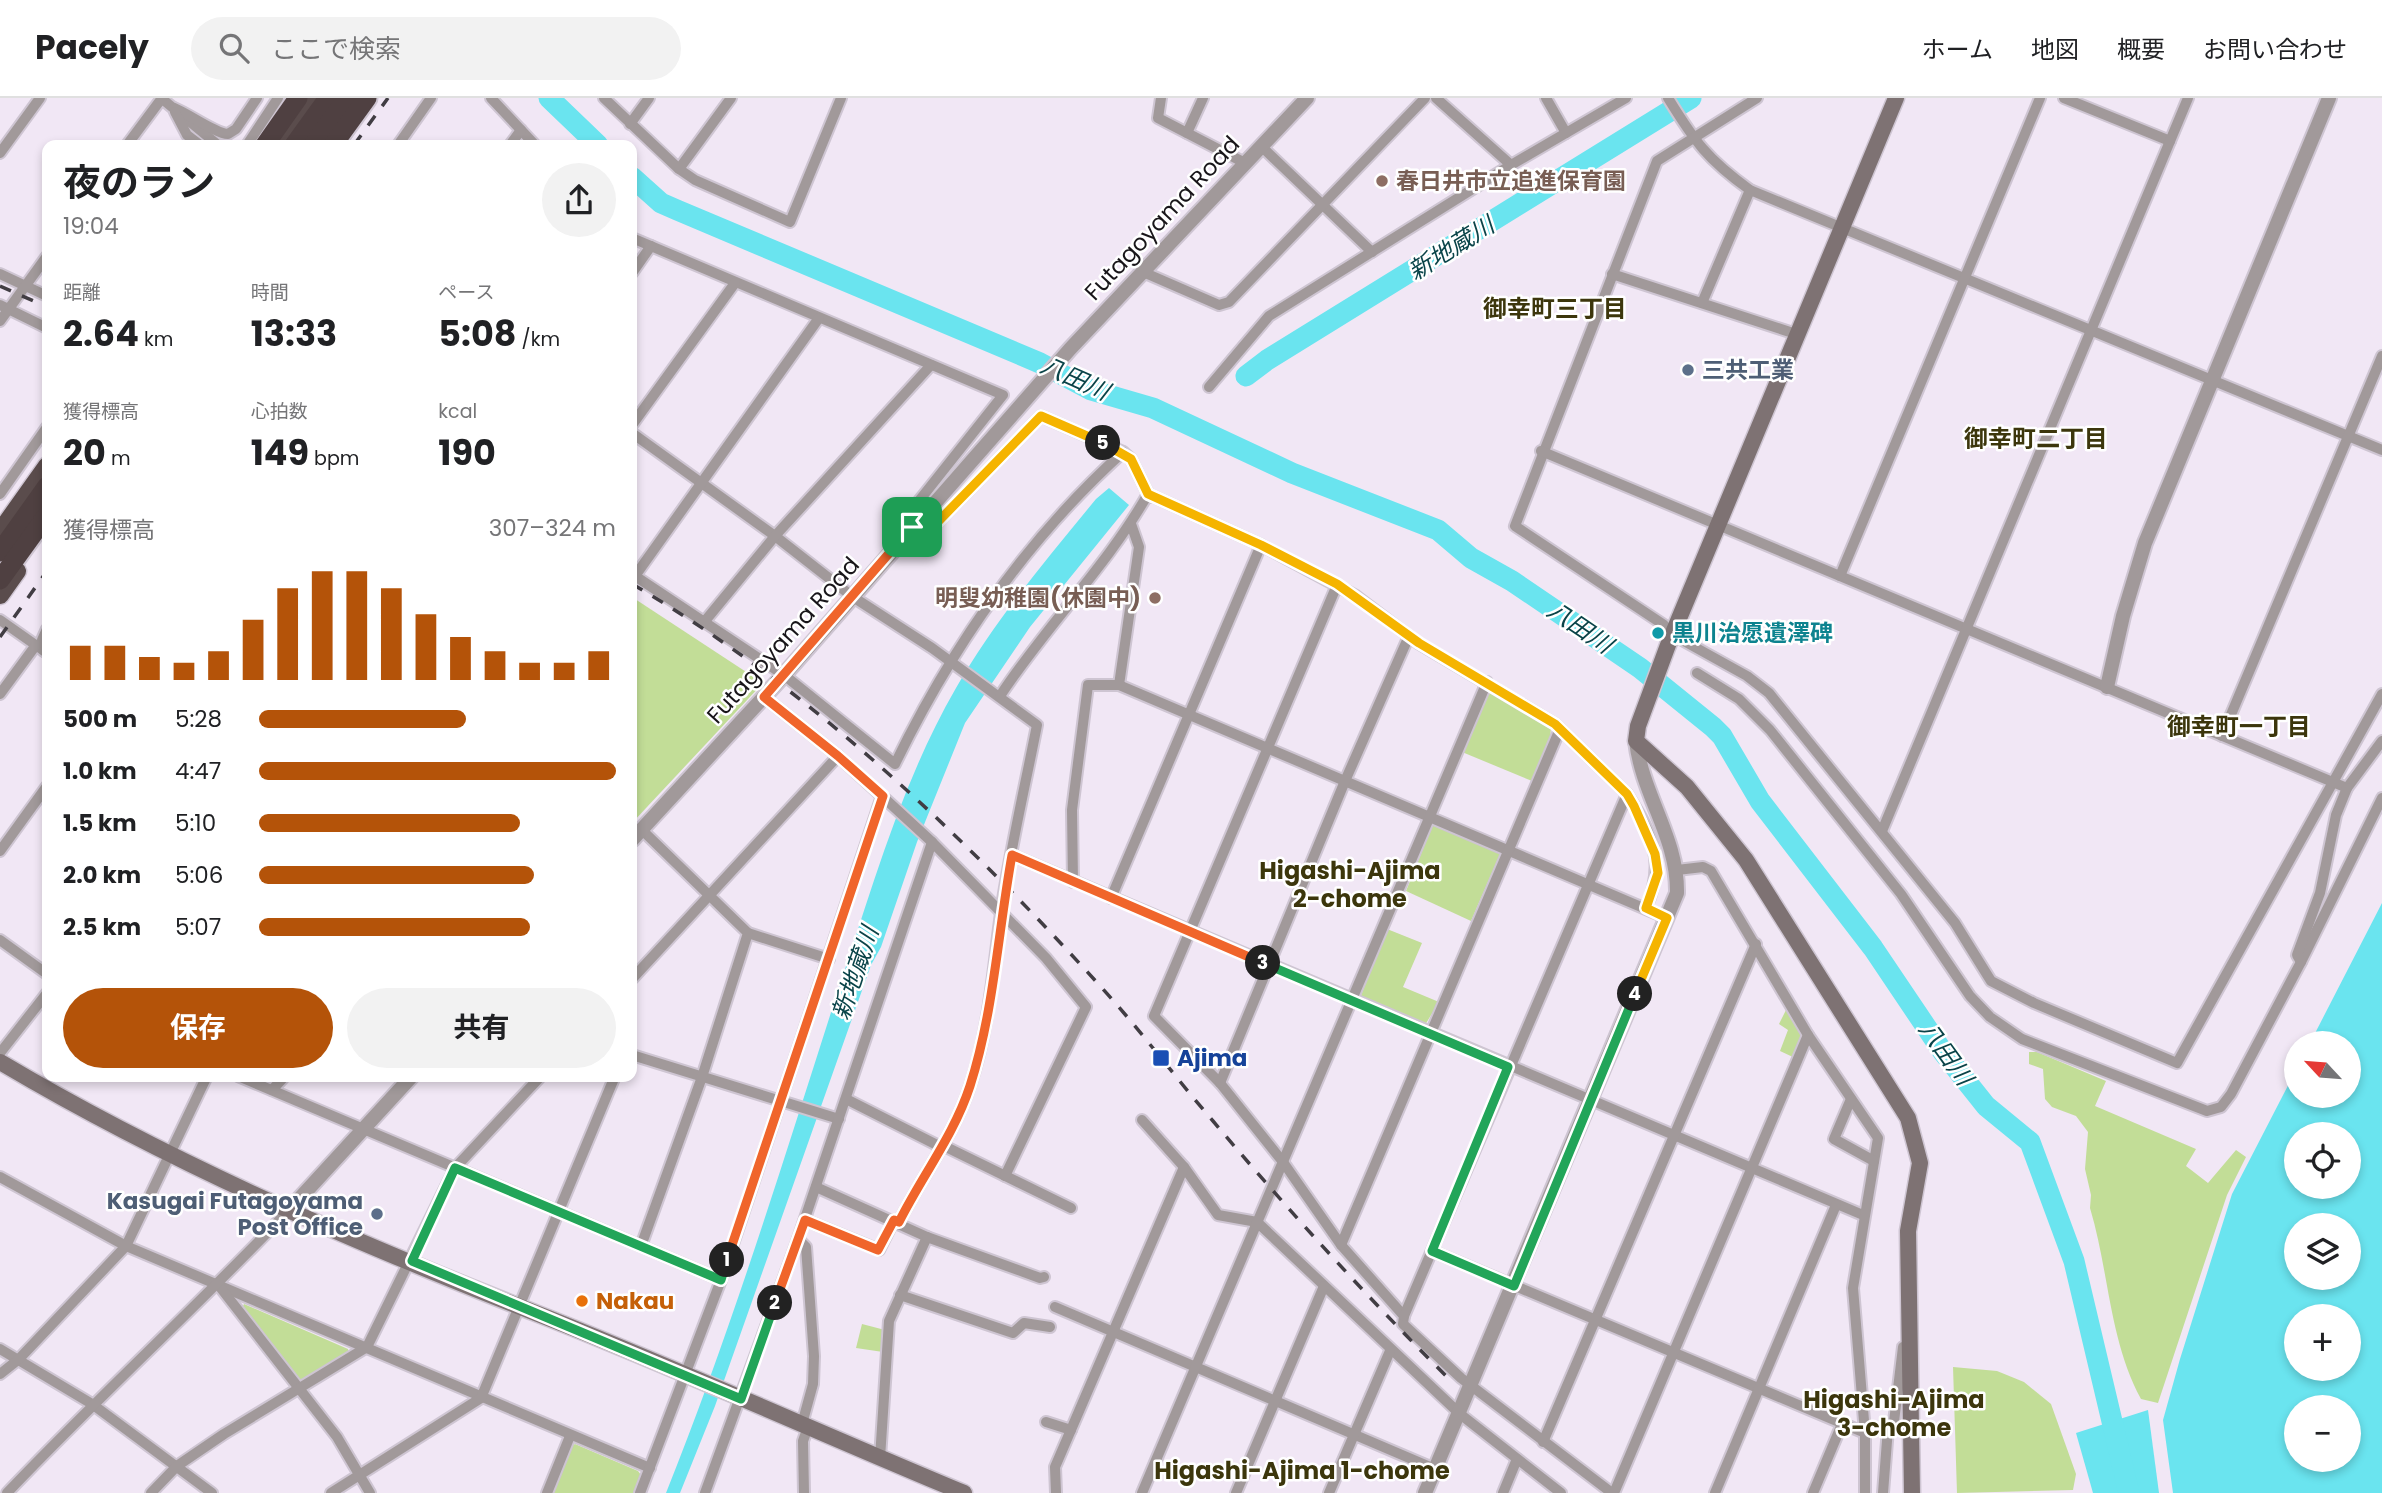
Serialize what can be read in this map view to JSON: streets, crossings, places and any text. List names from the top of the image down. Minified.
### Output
{"streets":{"street":["Futagoyama Road"]},"districts":["御幸町三丁目","御幸町二丁目","御幸町一丁目","Higashi-Ajima 2-chome","Higashi-Ajima 3-chome","Higashi-Ajima 1-chome"],"water":["新地蔵川","八田川"],"places":{"other":["春日井市立追進保育園","三共工業","明叟幼稚園(休園中)","黒川治愿遺澤碑","Kasugai Futagoyama Post Office","Nakau"],"transit":["Ajima"]},"north":"top left","page":{"header":"Pacely","search":"ここで検索","nav":["ホーム","地図","概要","お問い合わせ"],"heading":["夜のラン","19:04"],"stats":[["距離","2.64 km"],["時間","13:33"],["ペース","5:08 /km"],["獲得標高","20 m"],["心拍数","149 bpm"],["kcal","190"]],"pins":["5","3","4","1","2"],"chart":["獲得標高","307–324 m"],"list":[{"name":"500 m","note":"5:28"},{"name":"1.0 km","note":"4:47"},{"name":"1.5 km","note":"5:10"},{"name":"2.0 km","note":"5:06"},{"name":"2.5 km","note":"5:07"}],"buttons":["保存","共有"],"map_buttons":["+","−"]}}
